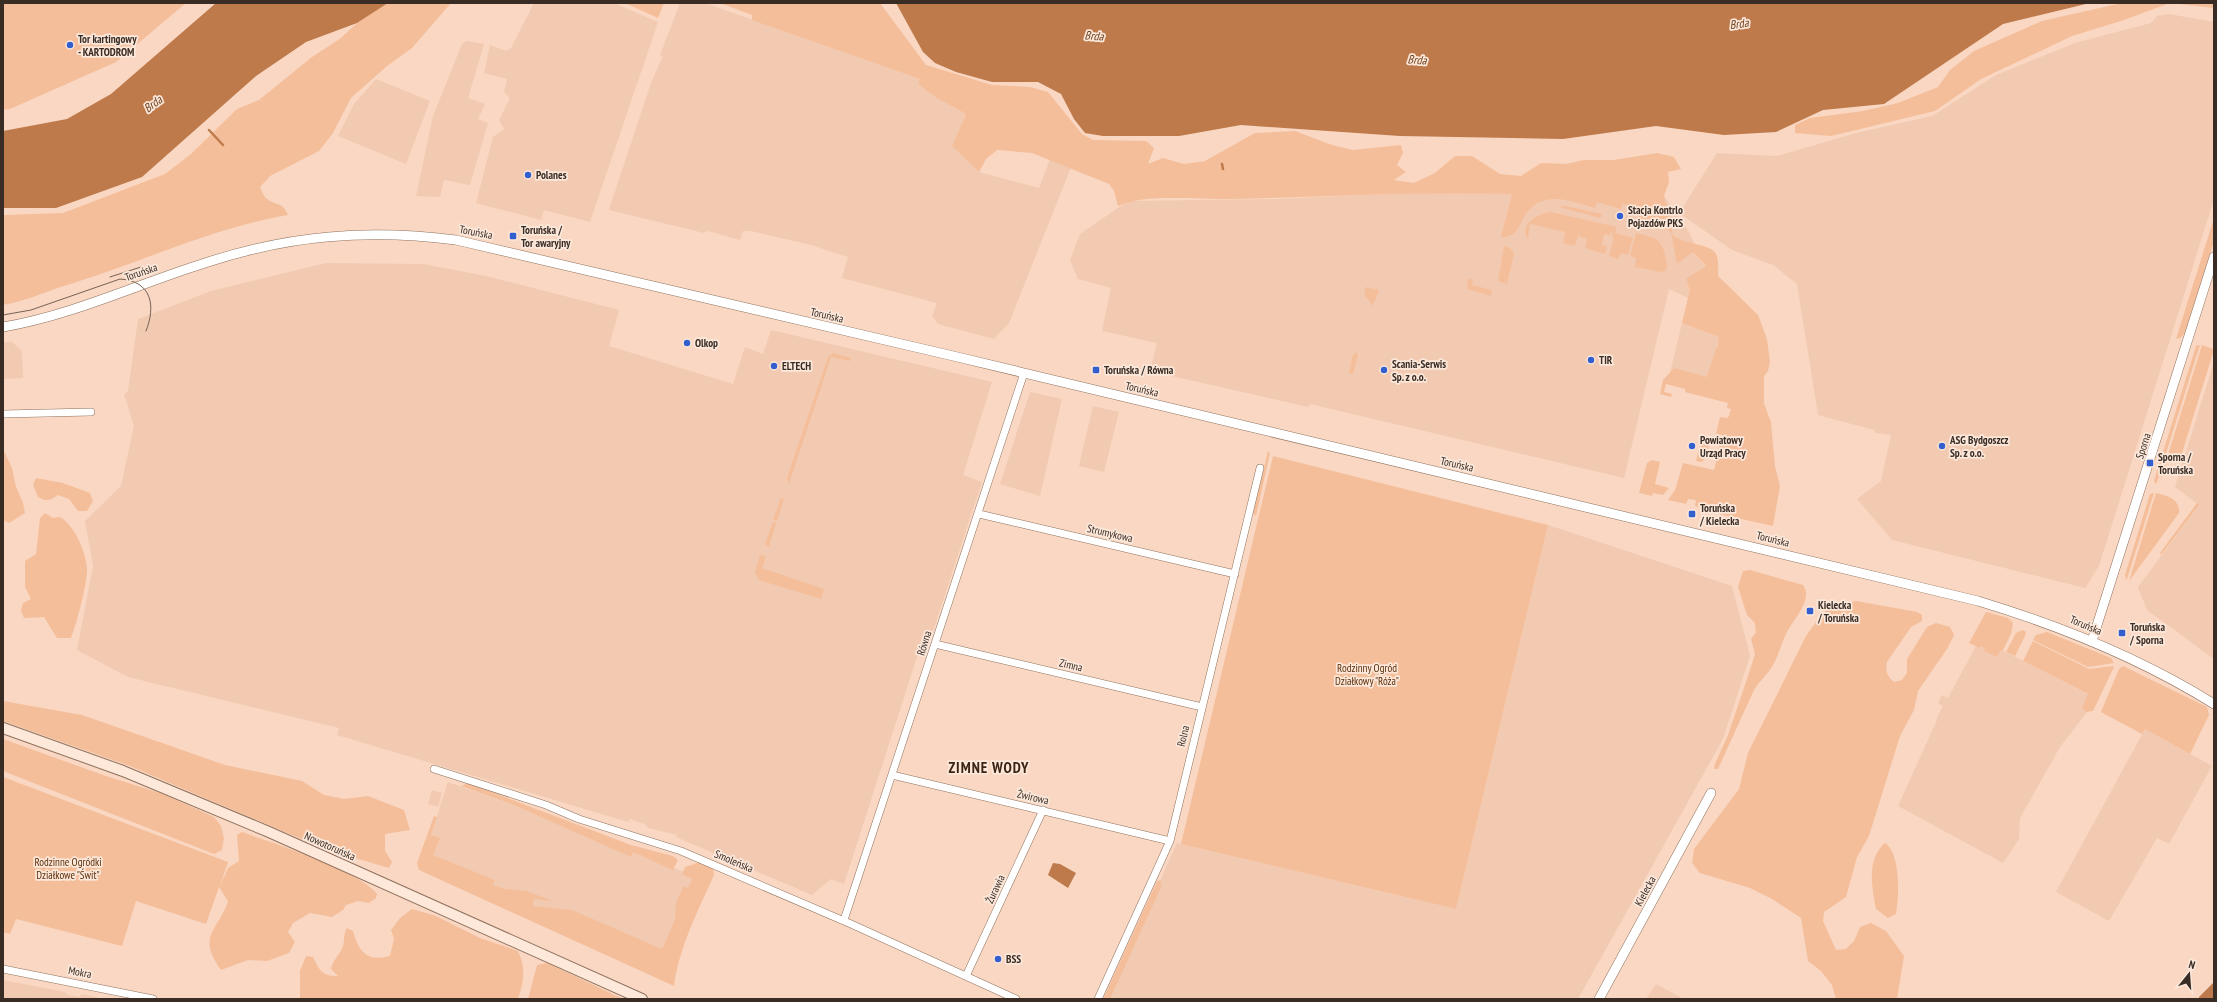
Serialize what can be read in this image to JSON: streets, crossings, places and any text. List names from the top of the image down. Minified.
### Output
{"streets":{"main road":["Nowotoruńska"],"street":["Toruńska","Sporna","Strumykowa","Równa","Zimna","Rolna","Żwirowa","Smoleńska","Żurawia","Kielecka","Mokra"]},"crossings":[["Toruńska","Sporna"],["Toruńska","Równa"],["Strumykowa","Równa"],["Strumykowa","Rolna"],["Równa","Zimna"],["Równa","Żwirowa"],["Równa","Smoleńska"],["Zimna","Rolna"],["Rolna","Żwirowa"],["Żwirowa","Żurawia"],["Smoleńska","Żurawia"]],"districts":["ZIMNE WODY"],"water":["Brda"],"parks":["Rodzinny Ogród Działkowy \"Róża\"","Rodzinne Ogródki Działkowe \"Świt\""],"places":{"other":["Tor kartingowy - KARTODROM","Polanes","Stacja Kontrlo Pojazdów PKS","Olkop","TIR","ELTECH","Scania-Serwis Sp. z o.o.","Powiatowy Urząd Pracy","ASG Bydgoszcz Sp. z o.o.","BSS"],"transit":["Toruńska / Tor awaryjny","Toruńska / Równa","Sporna / Toruńska","Toruńska / Kielecka","Kielecka / Toruńska","Toruńska / Sporna"]},"north":"top"}
